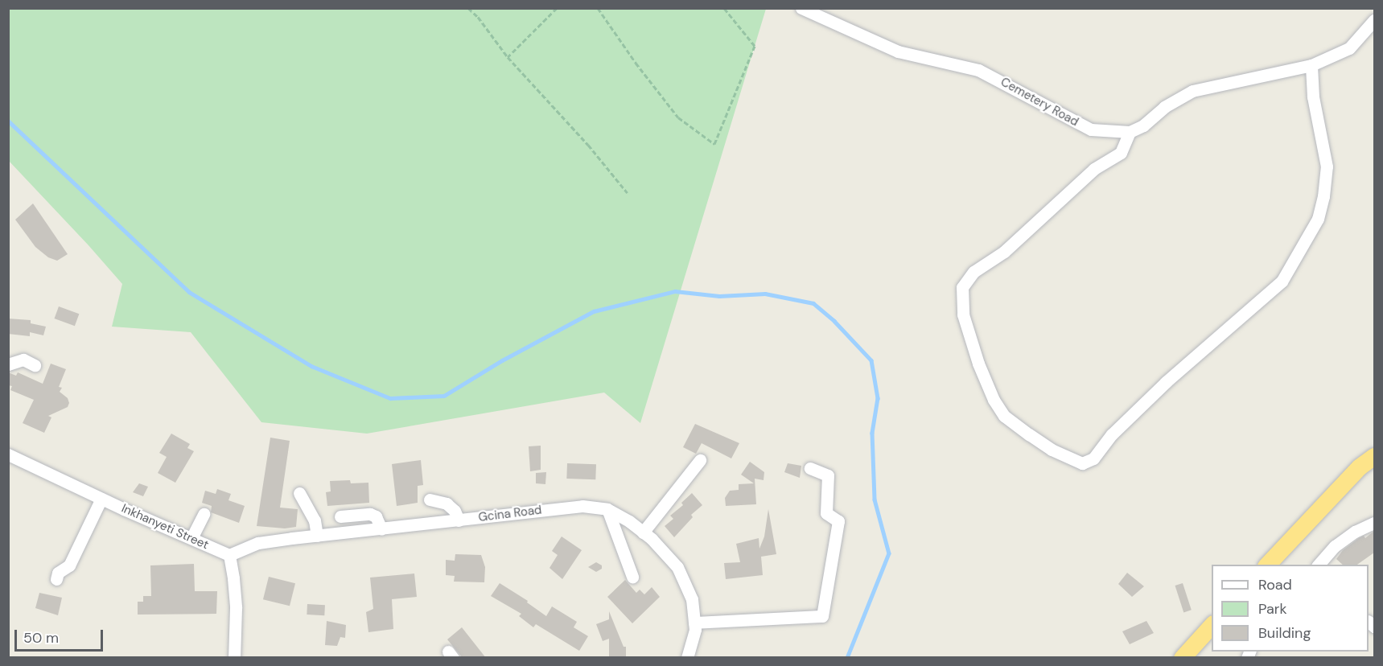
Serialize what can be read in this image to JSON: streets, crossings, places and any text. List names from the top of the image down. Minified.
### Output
{"streets":{"street":["Cemetery Road","Gcina Road","Inkhanyeti Street"]},"crossings":[["Gcina Road","Inkhanyeti Street"]],"legend":["Road","Park","Building"],"scale_bar":"50 m"}
